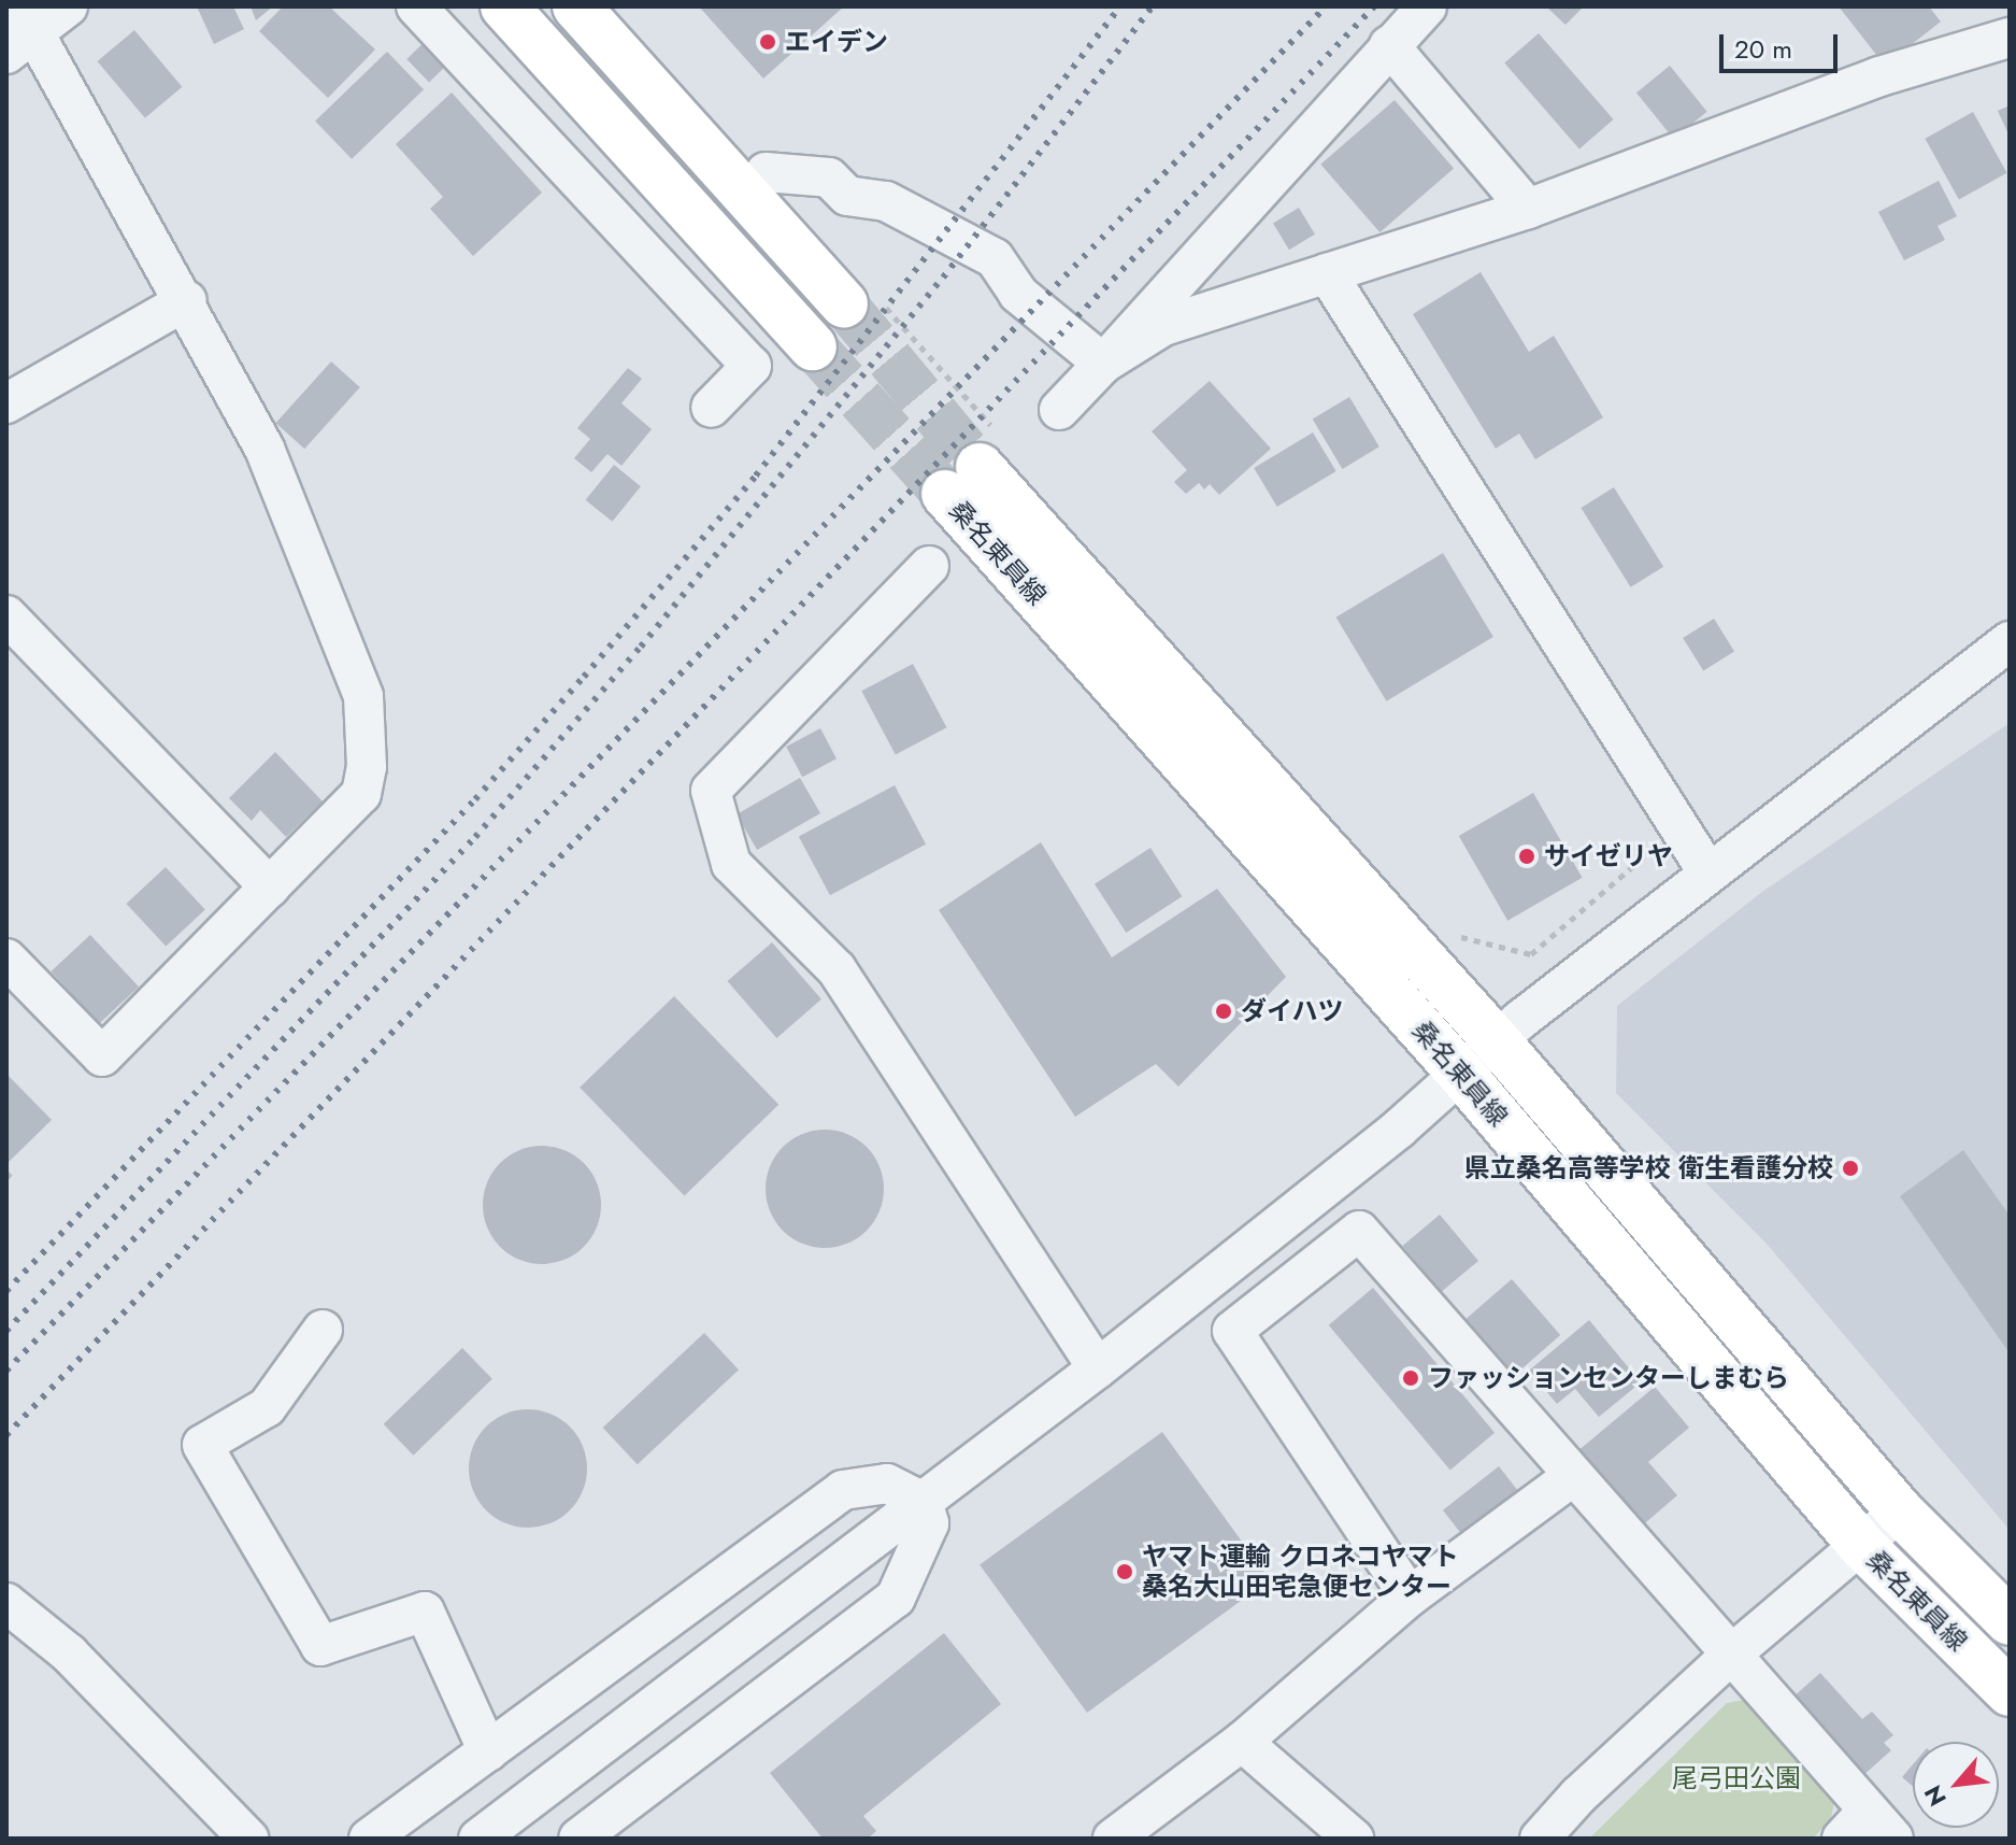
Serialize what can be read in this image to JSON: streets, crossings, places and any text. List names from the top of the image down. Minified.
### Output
{"streets":{"main road":["桑名東員線"]},"parks":["尾弓田公園"],"places":["エイデン","サイゼリヤ","ダイハツ","県立桑名高等学校 衛生看護分校","ファッションセンターしまむら","ヤマト運輸 クロネコヤマト 桑名大山田宅急便センター"],"scale_bar":"20 m","north":"bottom left"}
